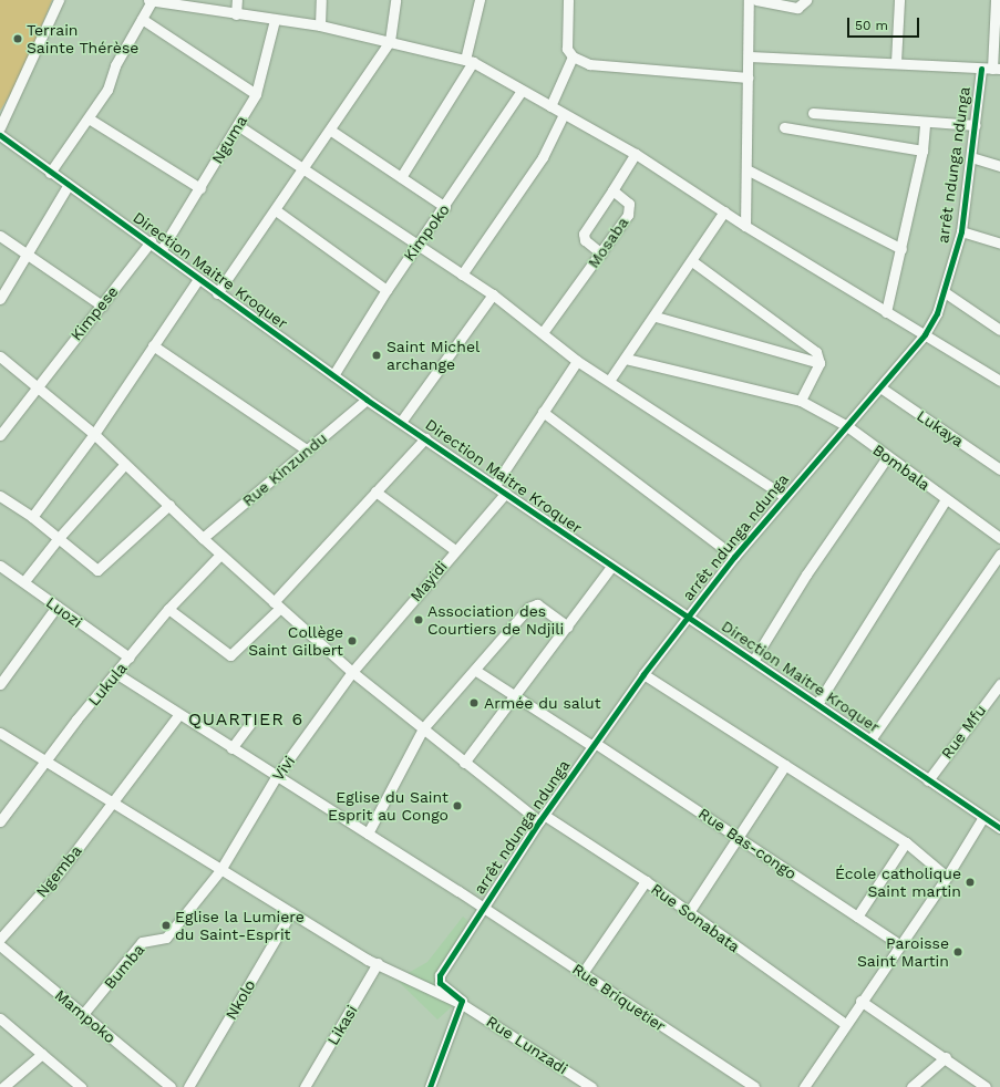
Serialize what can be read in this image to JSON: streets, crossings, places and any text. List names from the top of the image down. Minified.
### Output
{"streets":{"street":["Nguma","arrêt ndunga ndunga","Kimpoko","Mosaba","Direction Maitre Kroquer","Kimpese","Lukaya","Bombala","Rue Kinzundu","Mayidi","Luozi","Lukula","Rue Mfu","Vivi","Rue Bas-congo","Ngemba","Rue Sonabata","Bumba","Rue Briquetier","Nkolo","Mampoko","Likasi","Rue Lunzadi"]},"crossings":[["Nguma","Direction Maitre Kroquer"],["arrêt ndunga ndunga","Direction Maitre Kroquer"],["arrêt ndunga ndunga","Lukaya"],["arrêt ndunga ndunga","Bombala"],["arrêt ndunga ndunga","Rue Bas-congo"],["arrêt ndunga ndunga","Rue Sonabata"],["arrêt ndunga ndunga","Rue Briquetier"],["arrêt ndunga ndunga","Rue Lunzadi"],["Kimpoko","Direction Maitre Kroquer"],["Direction Maitre Kroquer","Kimpese"],["Direction Maitre Kroquer","Rue Kinzundu"],["Direction Maitre Kroquer","Mayidi"],["Direction Maitre Kroquer","Rue Mfu"],["Kimpese","Rue Sonabata"],["Rue Kinzundu","Rue Sonabata"],["Mayidi","Vivi"],["Mayidi","Rue Sonabata"],["Luozi","Lukula"],["Lukula","Rue Sonabata"],["Lukula","Rue Briquetier"],["Vivi","Rue Sonabata"],["Vivi","Bumba"],["Vivi","Rue Briquetier"],["Bumba","Mampoko"]],"districts":["QUARTIER 6"],"places":["Terrain Sainte Thérèse","Saint Michel archange","Association des Courtiers de Ndjili","Collège Saint Gilbert","Armée du salut","Eglise du Saint Esprit au Congo","École catholique Saint martin","Eglise la Lumiere du Saint-Esprit","Paroisse Saint Martin"],"scale_bar":"50 m"}
